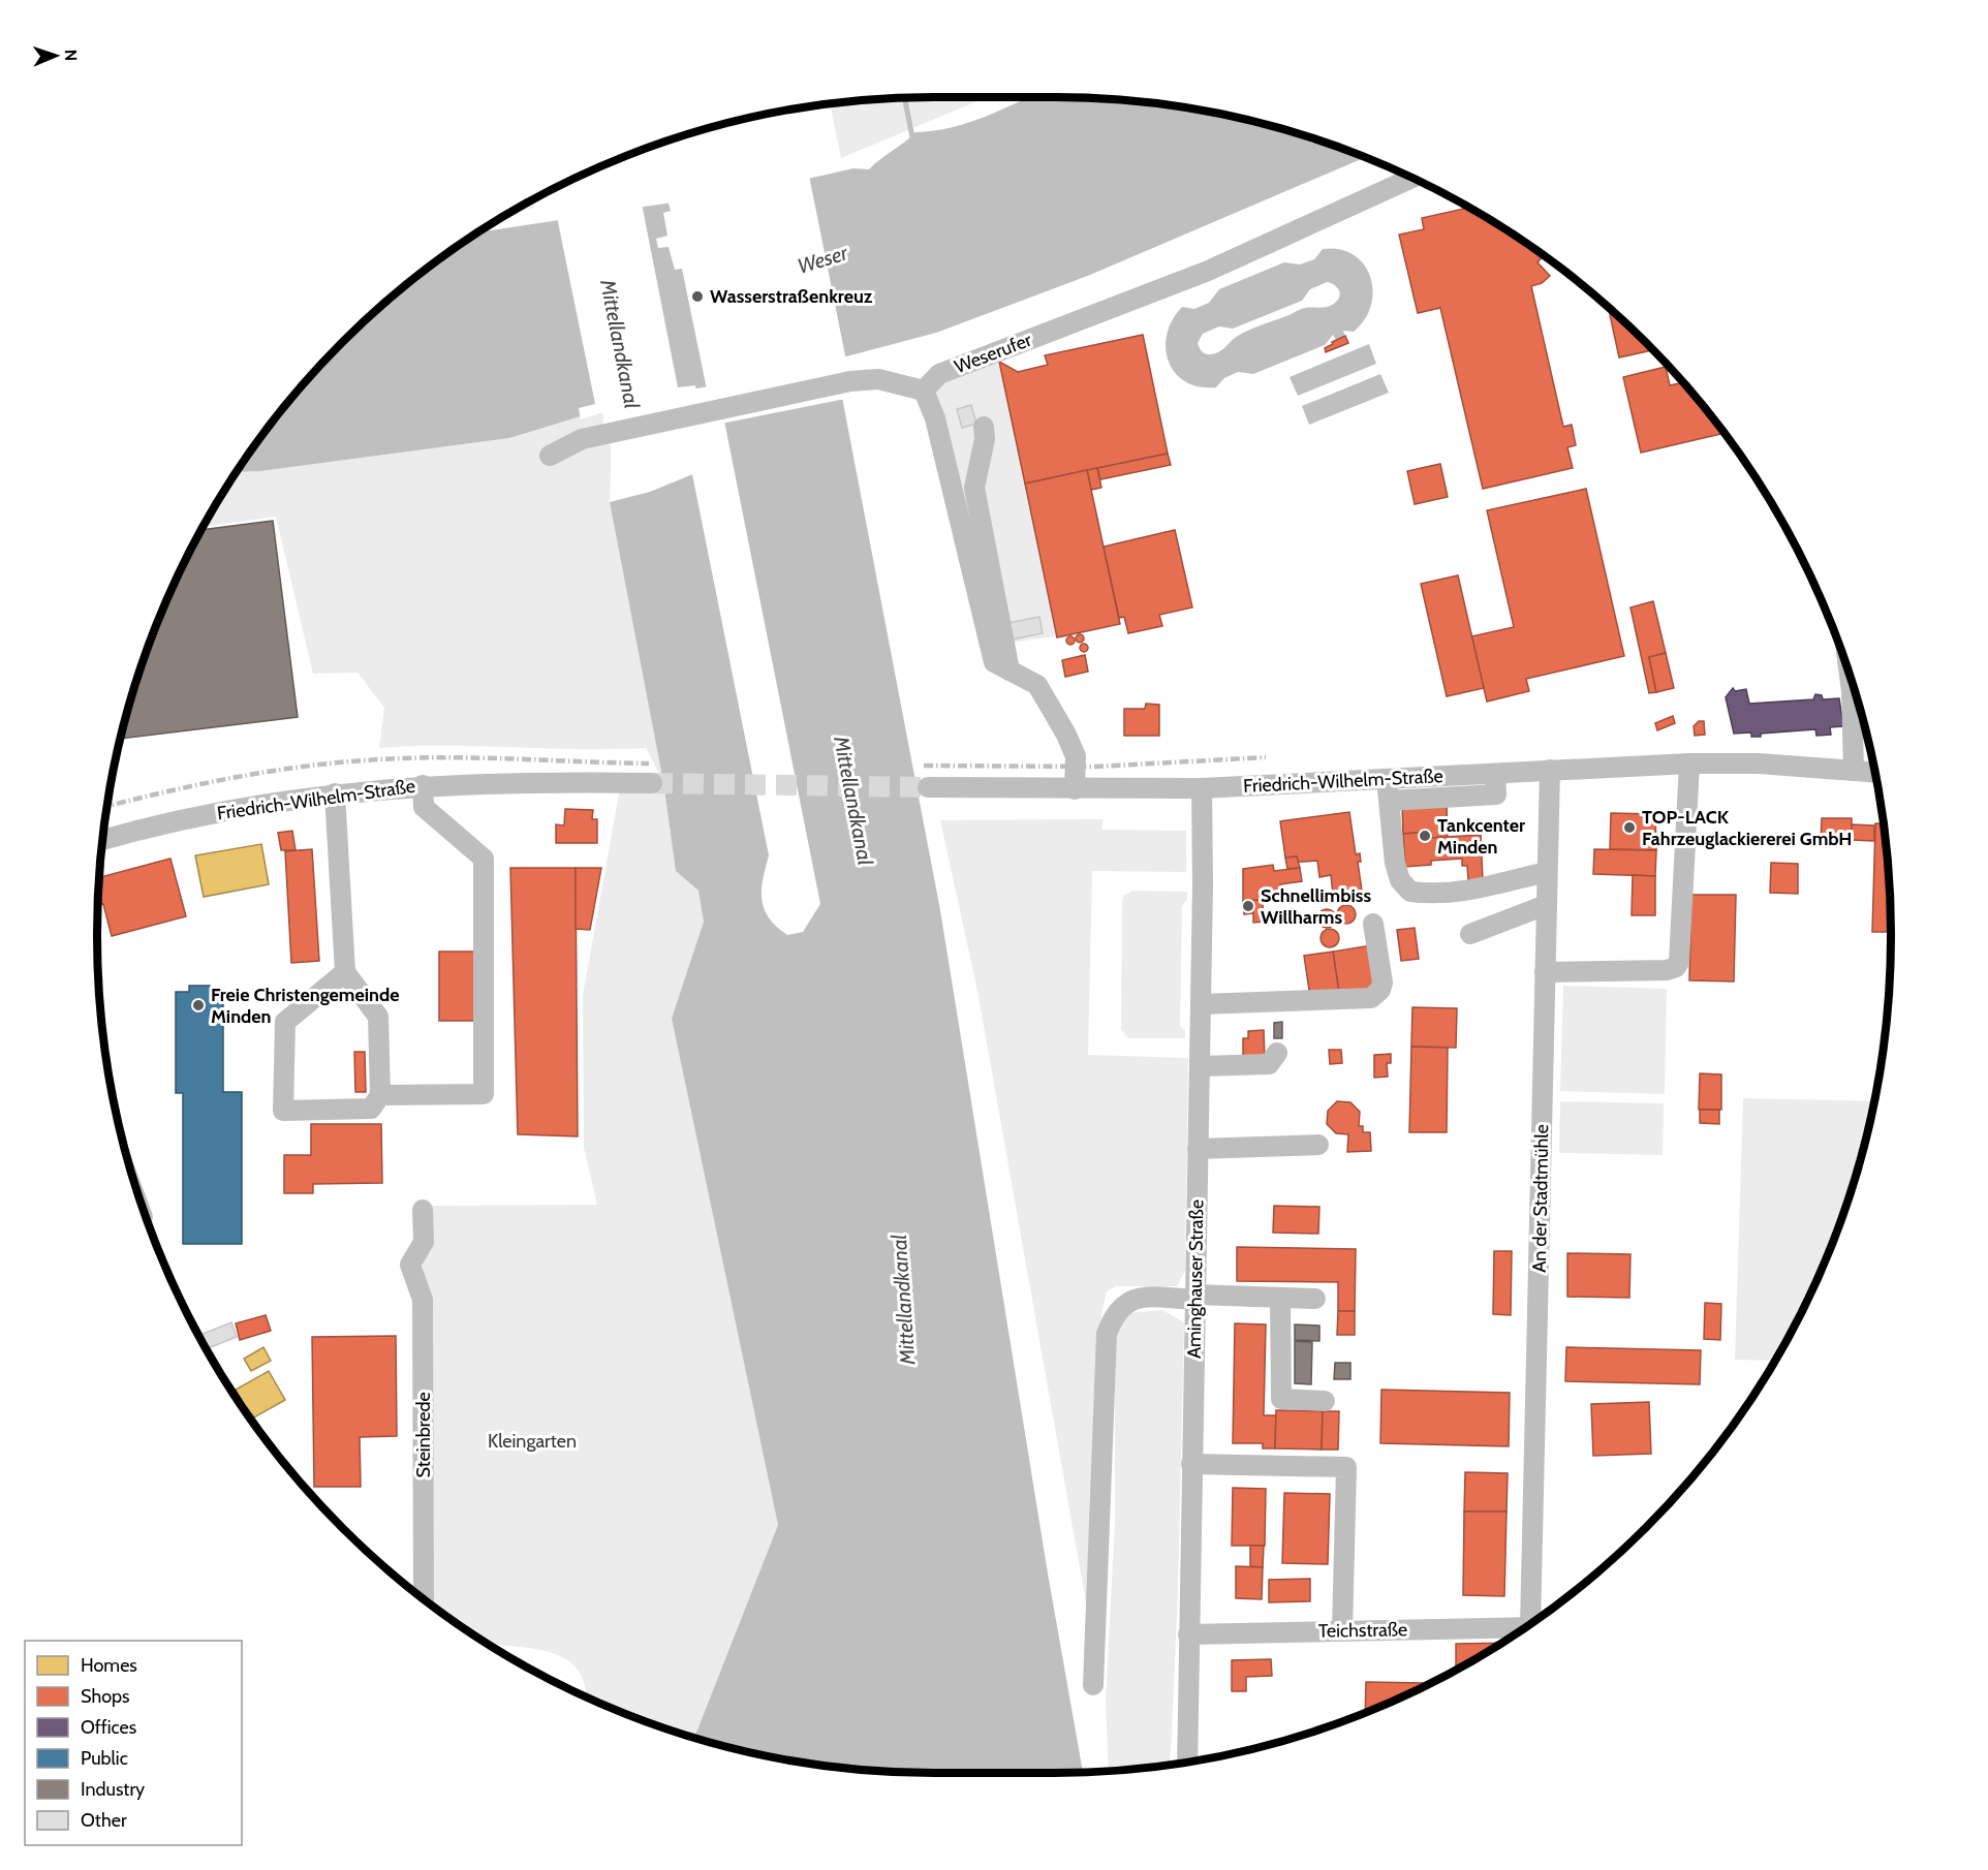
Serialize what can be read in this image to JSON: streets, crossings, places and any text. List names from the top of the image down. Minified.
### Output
{"streets":{"street":["Weserufer","Friedrich-Wilhelm-Straße","An der Stadtmühle","Aminghauser Straße","Steinbrede","Teichstraße"]},"crossings":[["Friedrich-Wilhelm-Straße","An der Stadtmühle"],["Friedrich-Wilhelm-Straße","Aminghauser Straße"],["Aminghauser Straße","Teichstraße"]],"water":["Weser","Mittellandkanal"],"parks":["Kleingarten"],"places":["Wasserstraßenkreuz","TOP-LACK Fahrzeuglackiererei GmbH","Tankcenter Minden","Schnellimbiss Willharms","Freie Christengemeinde Minden"],"legend":["Homes","Shops","Offices","Public","Industry","Other"],"north":"right"}
